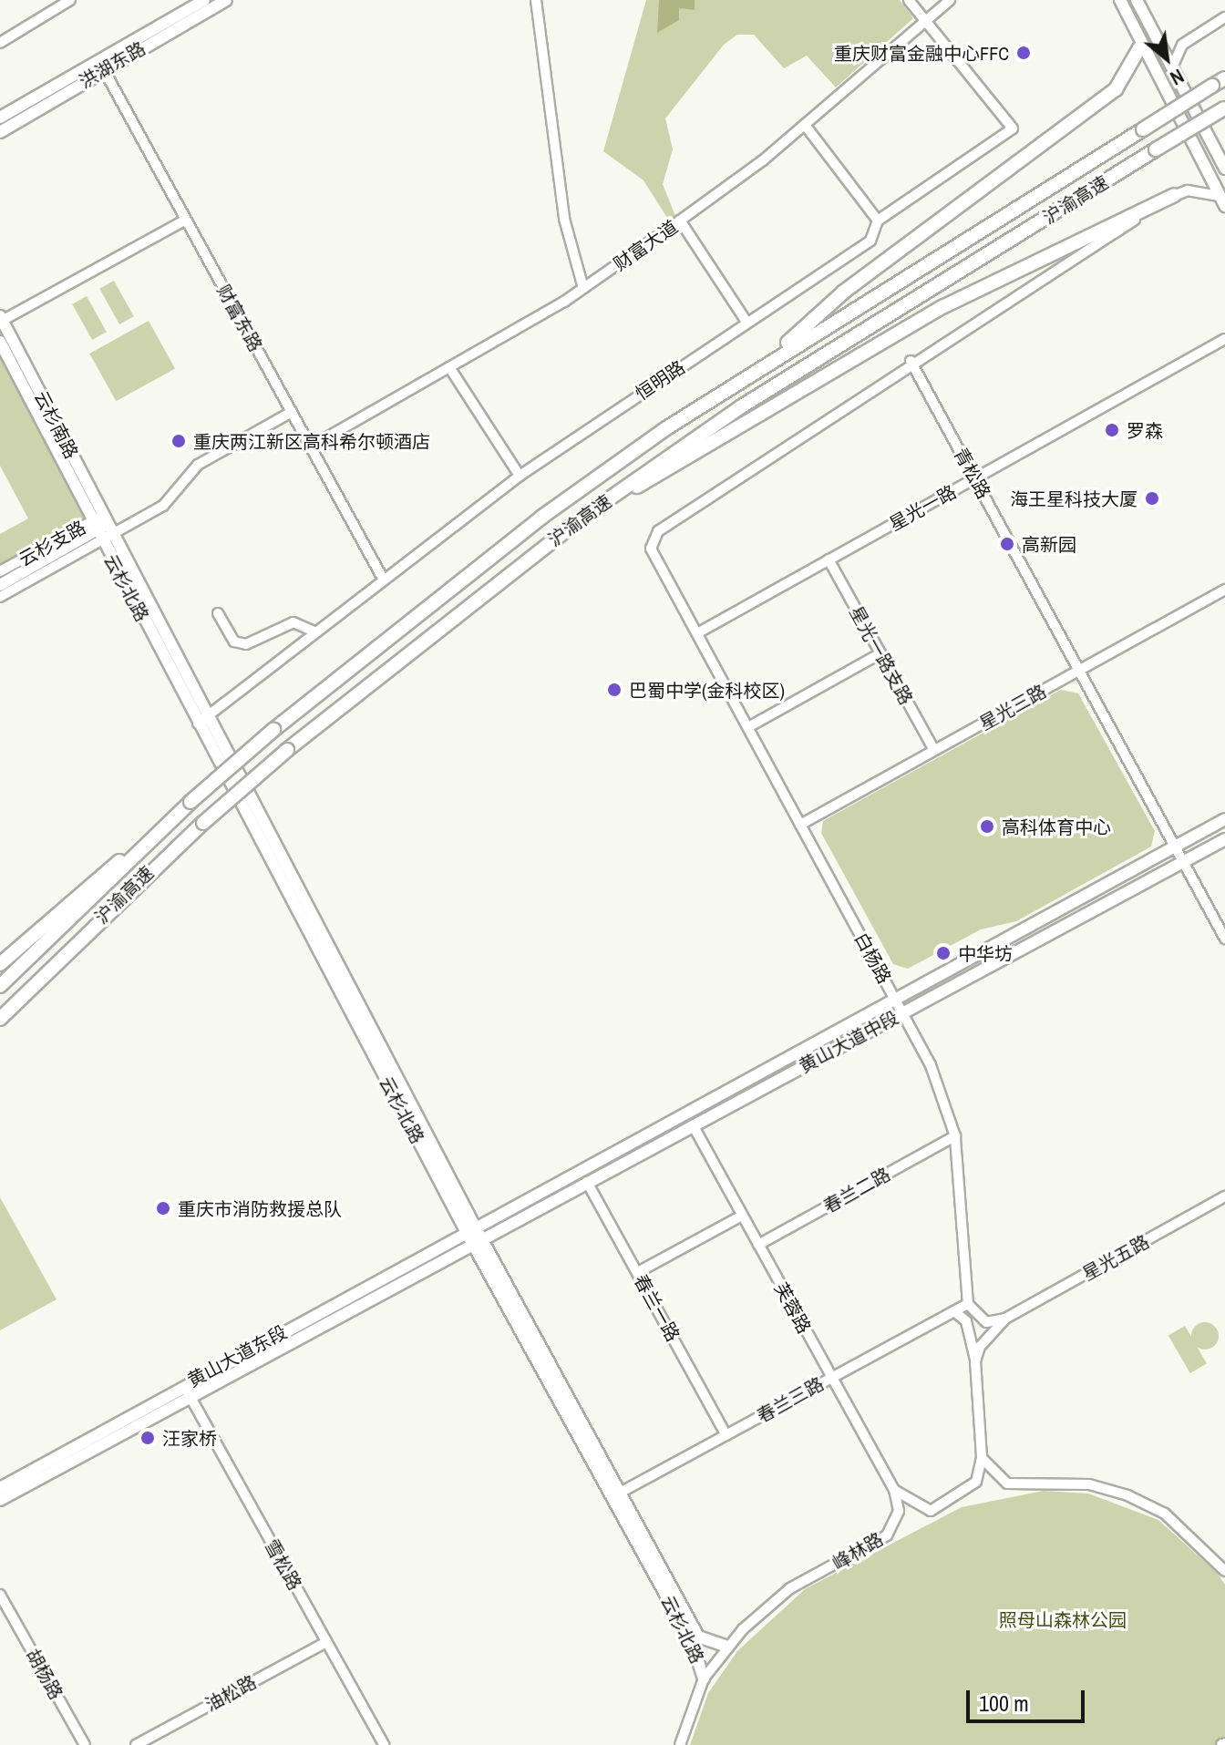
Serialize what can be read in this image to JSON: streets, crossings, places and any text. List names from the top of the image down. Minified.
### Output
{"streets":{"highway":["沪渝高速"],"main road":["洪湖东路","云杉南路","云杉北路","黄山大道中段","黄山大道东段"],"street":["财富大道","财富东路","恒明路","青松路","星光一路","云杉支路","星光一路支路","星光三路","白杨路","春兰二路","星光五路","春兰一路","芙蓉路","春兰三路","峰林路","雪松路","胡杨路","油松路"]},"crossings":[["洪湖东路","财富东路"],["财富大道","财富东路"],["财富大道","恒明路"],["财富东路","恒明路"],["恒明路","云杉北路"],["云杉南路","云杉支路"],["云杉南路","云杉北路"],["青松路","星光一路"],["青松路","星光三路"],["青松路","白杨路"],["青松路","黄山大道中段"],["星光一路","星光一路支路"],["星光一路","白杨路"],["云杉支路","云杉北路"],["云杉北路","黄山大道中段"],["云杉北路","黄山大道东段"],["云杉北路","春兰三路"],["云杉北路","峰林路"],["星光一路支路","星光三路"],["星光三路","白杨路"],["白杨路","黄山大道中段"],["白杨路","春兰二路"],["白杨路","春兰三路"],["黄山大道中段","春兰一路"],["黄山大道中段","芙蓉路"],["黄山大道中段","黄山大道东段"],["春兰二路","芙蓉路"],["春兰一路","春兰三路"],["芙蓉路","春兰三路"],["芙蓉路","峰林路"],["黄山大道东段","雪松路"],["雪松路","油松路"]],"parks":["照母山森林公园"],"places":["重庆财富金融中心FFC","罗森","重庆两江新区高科希尔顿酒店","海王星科技大厦","高新园","巴蜀中学(金科校区)","高科体育中心","中华坊","重庆市消防救援总队","汪家桥"],"scale_bar":"100 m","north":"bottom right"}
